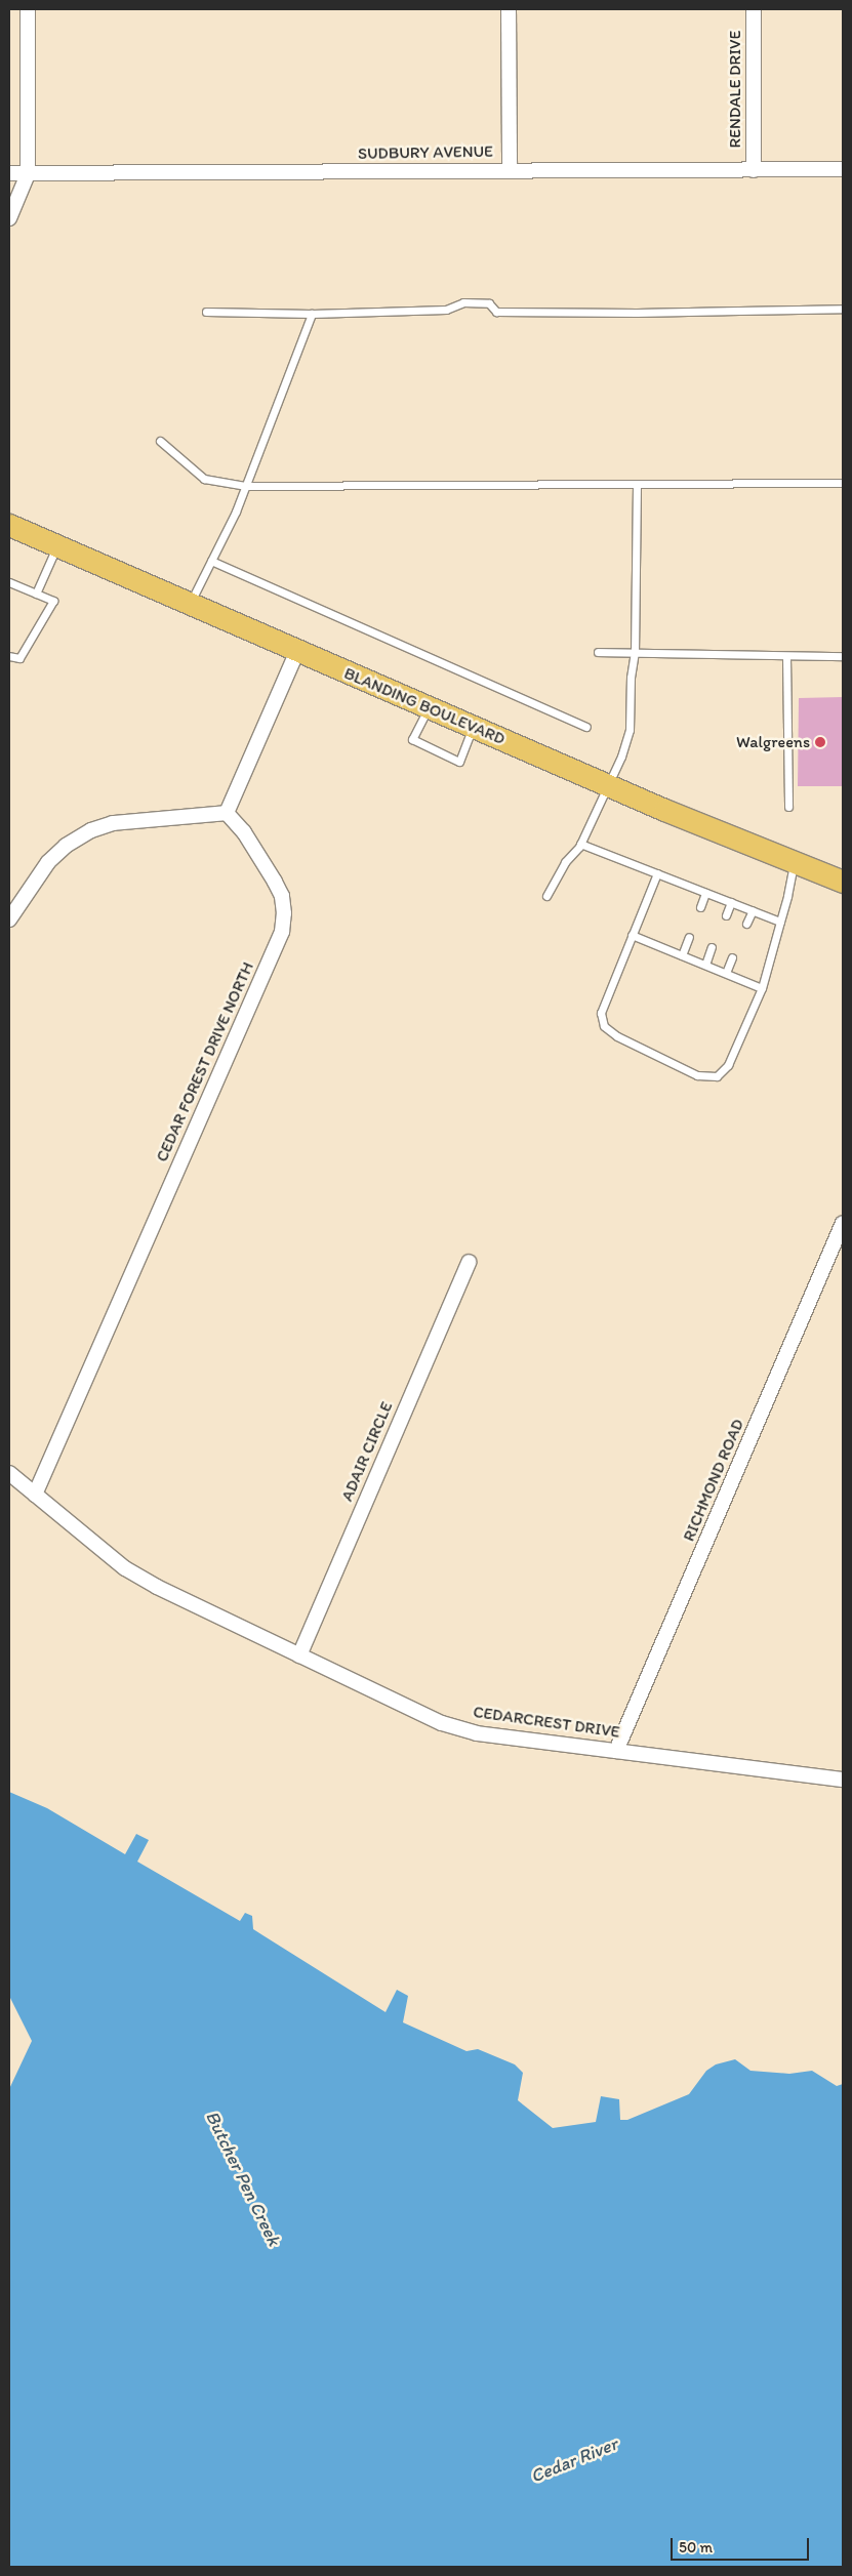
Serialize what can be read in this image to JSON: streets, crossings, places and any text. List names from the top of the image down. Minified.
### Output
{"streets":{"main road":["BLANDING BOULEVARD"],"street":["RENDALE DRIVE","SUDBURY AVENUE","CEDAR FOREST DRIVE NORTH","ADAIR CIRCLE","RICHMOND ROAD","CEDARCREST DRIVE"]},"crossings":[["RENDALE DRIVE","SUDBURY AVENUE"],["CEDAR FOREST DRIVE NORTH","CEDARCREST DRIVE"],["ADAIR CIRCLE","CEDARCREST DRIVE"],["RICHMOND ROAD","CEDARCREST DRIVE"]],"water":["Butcher Pen Creek","Cedar River"],"places":["Walgreens"],"scale_bar":"50 m"}
